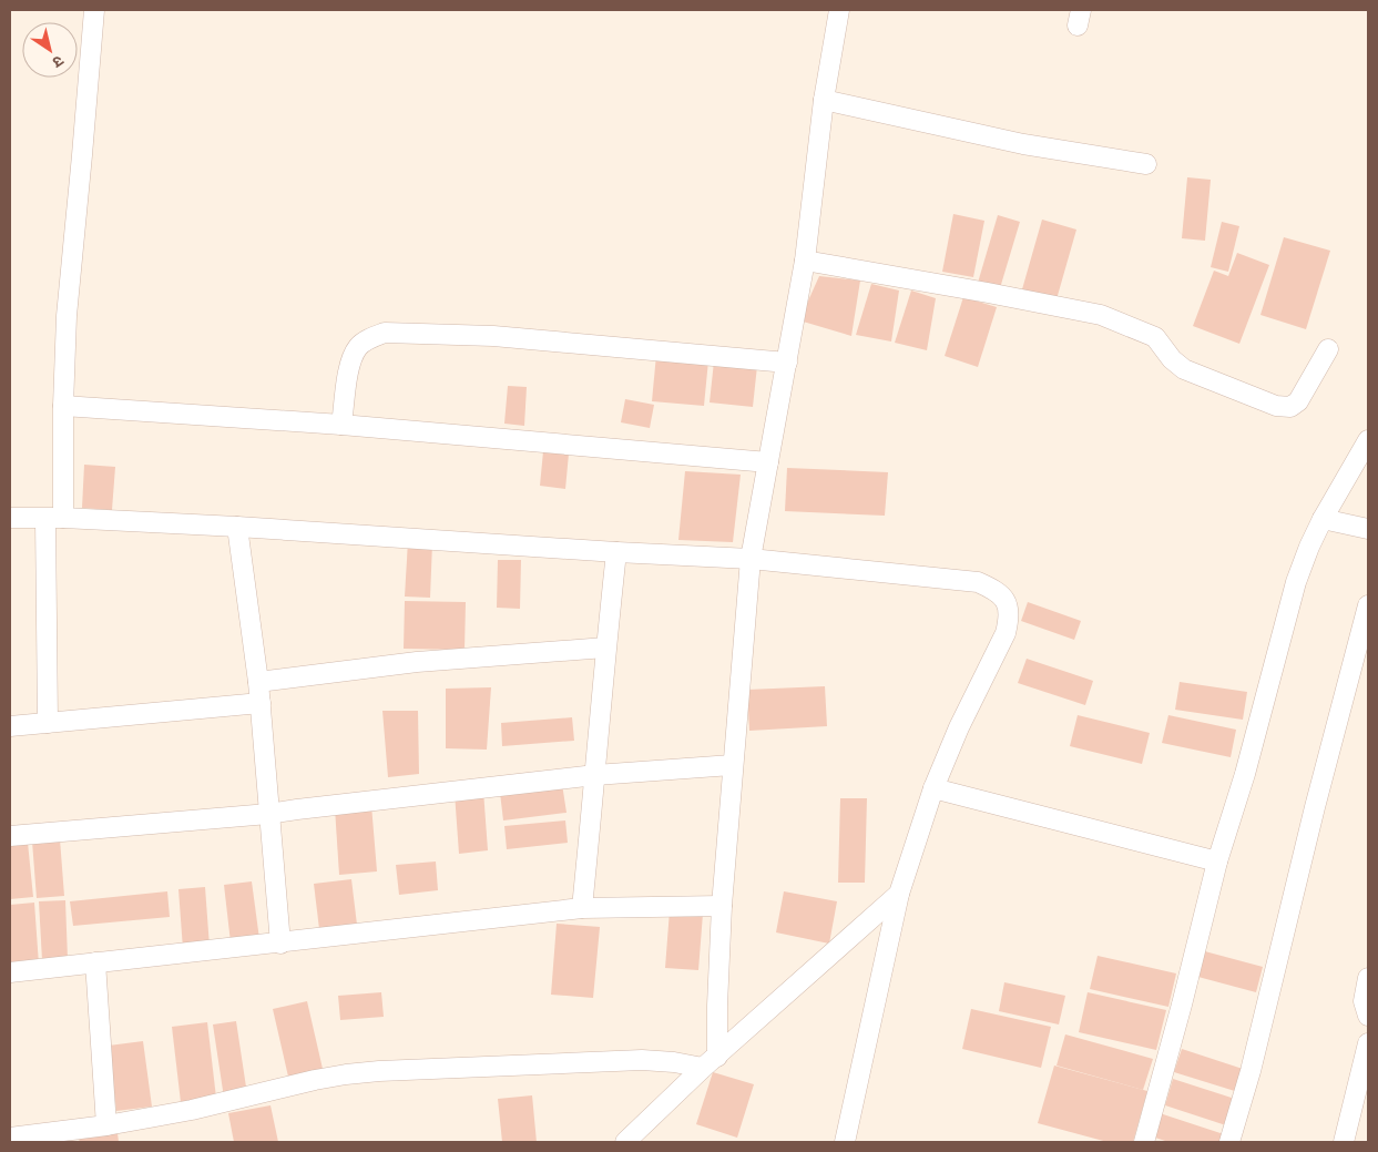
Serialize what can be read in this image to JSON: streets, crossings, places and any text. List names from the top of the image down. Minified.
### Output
{"north":"bottom right"}
